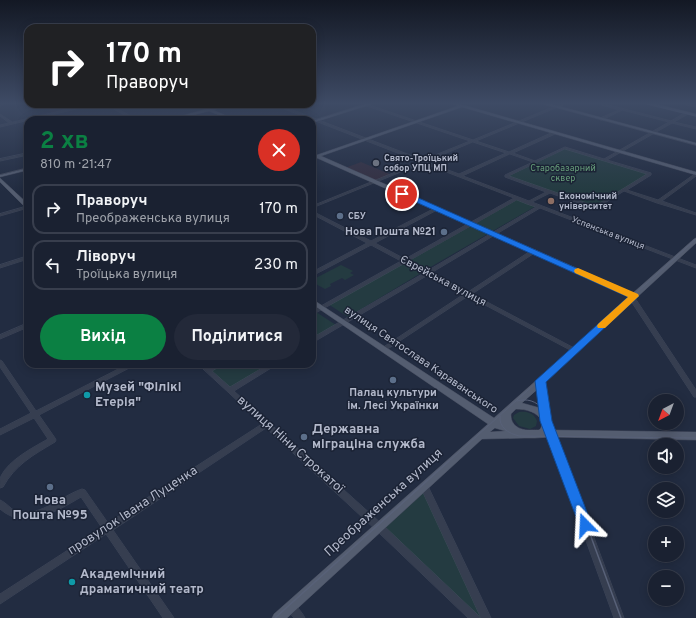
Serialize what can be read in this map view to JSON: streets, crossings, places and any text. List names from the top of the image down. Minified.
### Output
{"streets":{"main road":["вулиця Святослава Караванського","Преображенська вулиця"],"street":["Успенська вулиця","Єврейська вулиця","вулиця Ніни Строкатої","провулок Івана Луценка"]},"crossings":[["Успенська вулиця","Преображенська вулиця"],["Єврейська вулиця","Преображенська вулиця"],["вулиця Святослава Караванського","Преображенська вулиця"],["вулиця Ніни Строкатої","Преображенська вулиця"],["вулиця Ніни Строкатої","провулок Івана Луценка"]],"parks":["Старобазарний сквер"],"places":["Свято-Троїцький собор УПЦ МП","Економічний університет","СБУ","Нова Пошта №21","Палац культури ім. Лесі Українки","Музей \"Філікі Етерія\"","Державна міграціна служба","Нова Пошта №95","Академічний драматичний театр"],"north":"bottom left","page":{"turn":["170 m","Праворуч"],"heading":["2 хв","810 m · 21:47"],"list":[{"name":"Праворуч","note":"Преображенська вулиця","value":"170 m"},{"name":"Ліворуч","note":"Троїцька вулиця","value":"230 m"}],"buttons":["Вихід","Поділитися"],"map_buttons":["+","−"]}}
